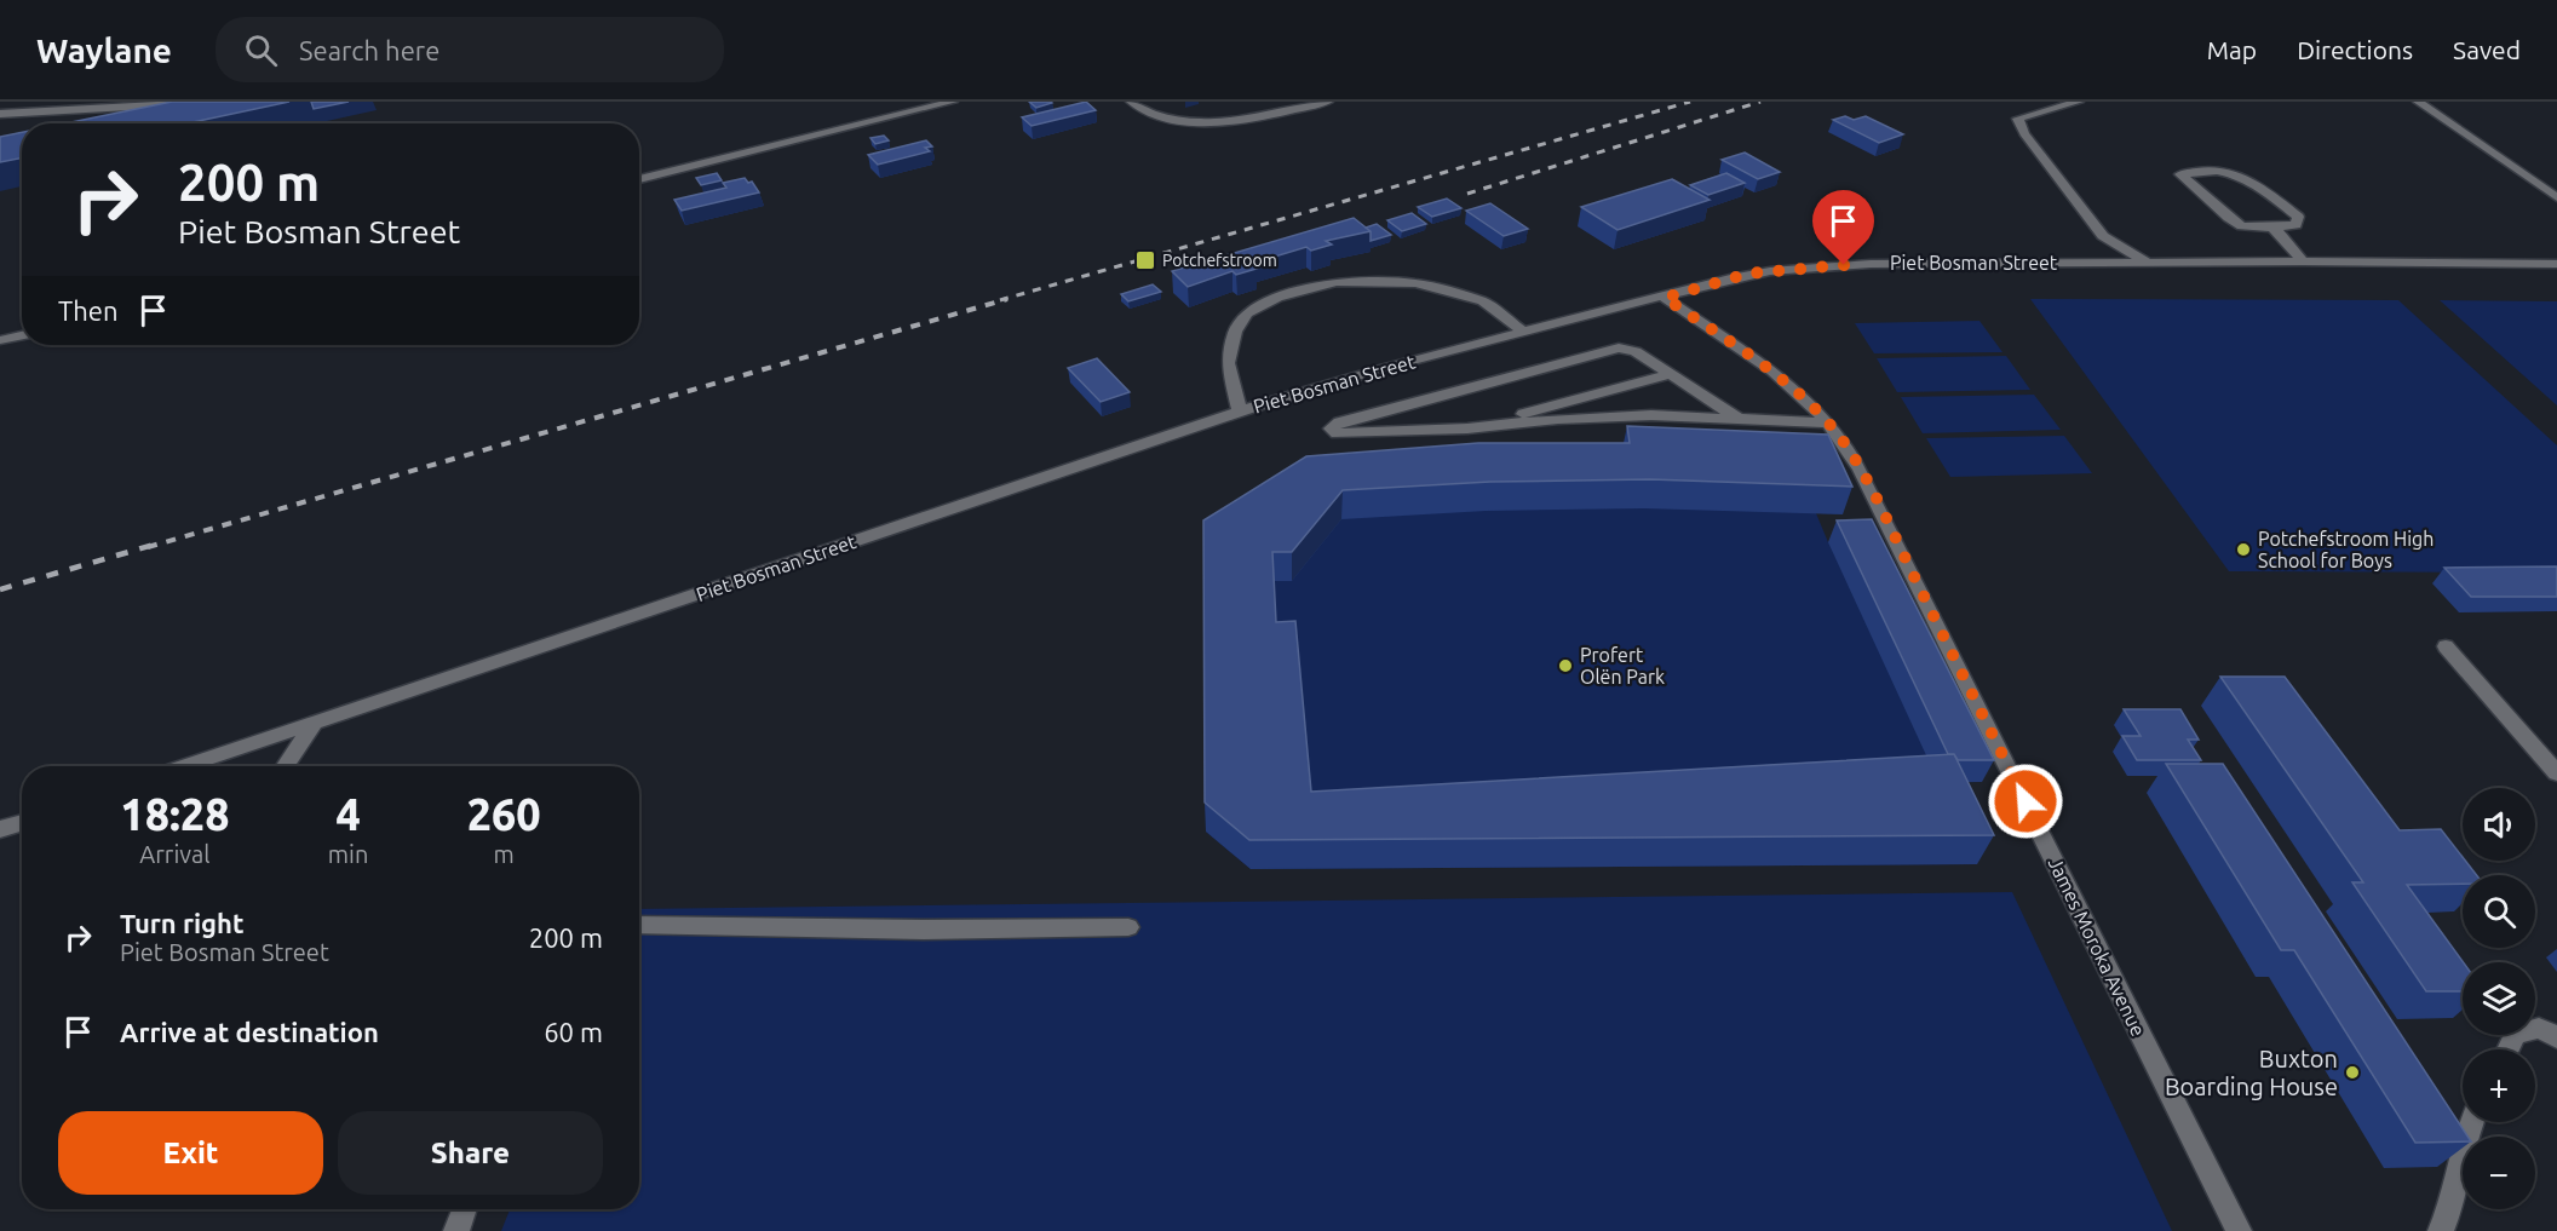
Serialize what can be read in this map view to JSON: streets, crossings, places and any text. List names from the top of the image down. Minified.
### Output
{"streets":{"street":["Piet Bosman Street","James Moroka Avenue"]},"crossings":[["Piet Bosman Street","James Moroka Avenue"]],"places":{"transit":["Potchefstroom"],"other":["Potchefstroom High School for Boys","Profert Olën Park","Buxton Boarding House"]},"page":{"header":"Waylane","search":"Search here","nav":["Map","Directions","Saved"],"turn":["200 m","Piet Bosman Street"],"then":"Then","eta":["18:28","Arrival","4","min","260","m"],"map_buttons":["+","−"],"list":[{"name":"Turn right","note":"Piet Bosman Street","value":"200 m"},{"name":"Arrive at destination","value":"60 m"}],"buttons":["Exit","Share"]}}
